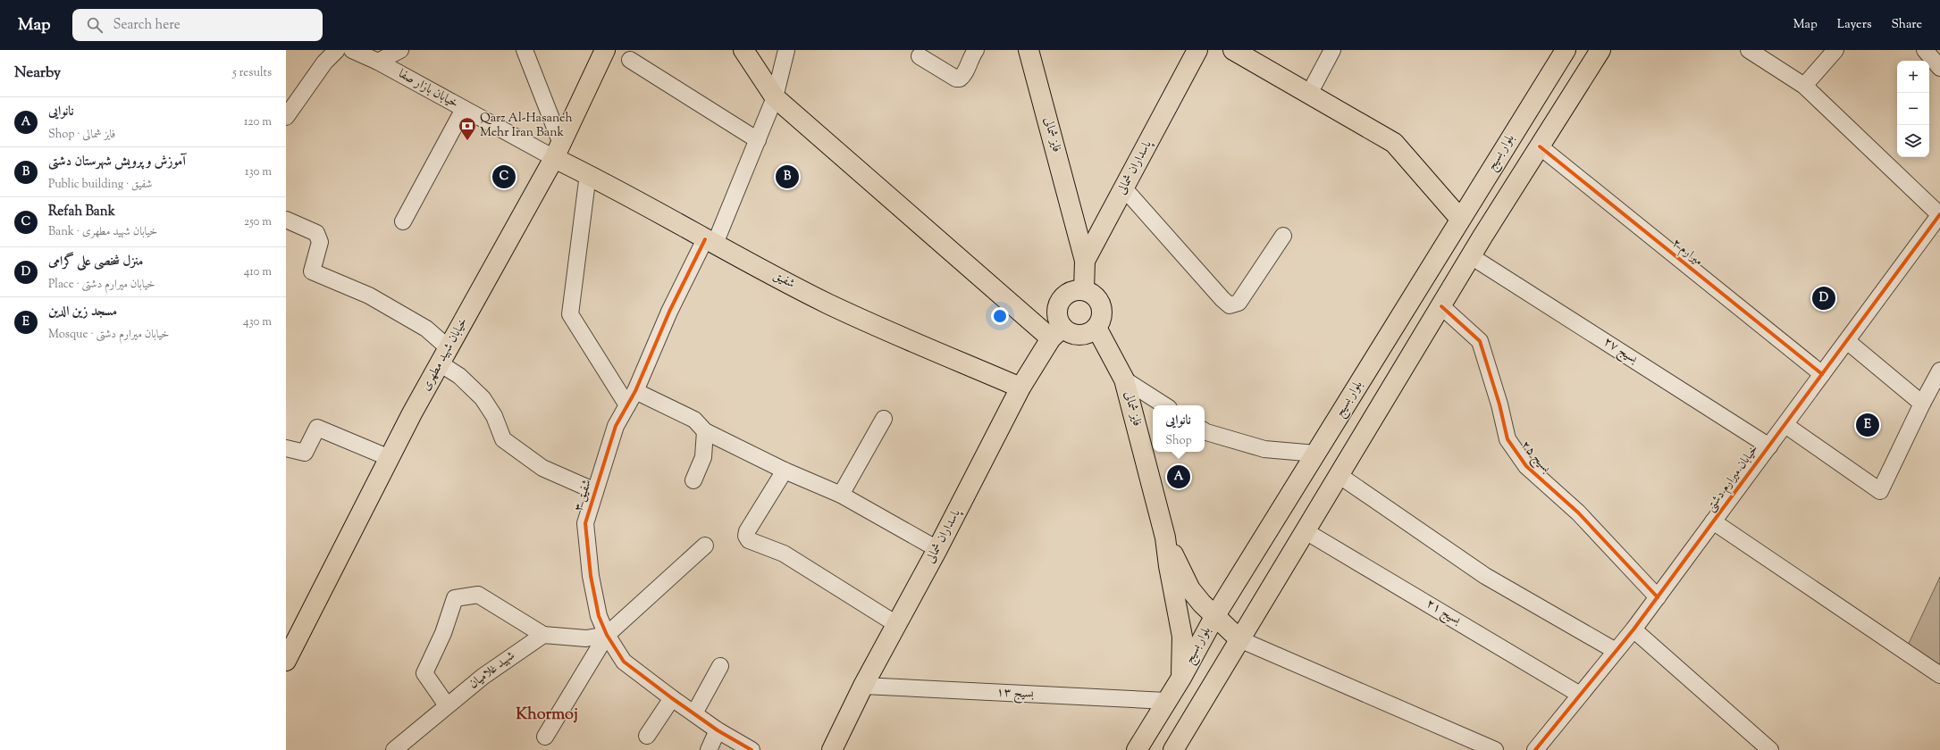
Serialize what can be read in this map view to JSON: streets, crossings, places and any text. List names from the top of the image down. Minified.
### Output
{"streets":{"main road":["فایز شمالی","بلوار بسیج","پاسداران شمالی","شفیق","خیابان شهید مطهری"],"street":["خیابان بازار صفا","میرارم ۲","بسیج ۲۷","بسیج ۲۵","خیابان میرارم دشتی","شفیق ۳","بسیج ۲۱","شهید غلامیان","بسیج ۱۳"]},"crossings":[["خیابان بازار صفا","شفیق"],["خیابان بازار صفا","خیابان شهید مطهری"],["فایز شمالی","بلوار بسیج"],["فایز شمالی","پاسداران شمالی"],["بلوار بسیج","بسیج ۱۳"],["پاسداران شمالی","شفیق"],["پاسداران شمالی","بسیج ۱۳"],["میرارم ۲","خیابان میرارم دشتی"],["شفیق","خیابان شهید مطهری"],["شفیق","شفیق ۳"],["بسیج ۲۷","خیابان میرارم دشتی"],["بسیج ۲۵","خیابان میرارم دشتی"],["خیابان میرارم دشتی","بسیج ۲۱"]],"districts":["Khormoj"],"places":{"bank":["Qarz Al-Hasaneh Mehr Iran Bank"]},"page":{"header":"Map","search":"Search here","nav":["Map","Layers","Share"],"heading":["Nearby","5 results"],"map_buttons":["+","−"],"list":[{"mark":"A","name":"نانوایی","note":"Shop · فایز شمالی","value":"120 m"},{"mark":"B","name":"آموزش و پرویش شهرستان دشتی","note":"Public building · شفیق","value":"130 m"},{"mark":"C","name":"Refah Bank","note":"Bank · خیابان شهید مطهری","value":"250 m"},{"mark":"D","name":"منزل شخصی علی گرامی","note":"Place · خیابان میرارم دشتی","value":"410 m"},{"mark":"E","name":"مسجد زین الدین","note":"Mosque · خیابان میرارم دشتی","value":"430 m"}],"pins":["B","C","D","E","A"],"popup":["نانوایی","Shop"]}}
